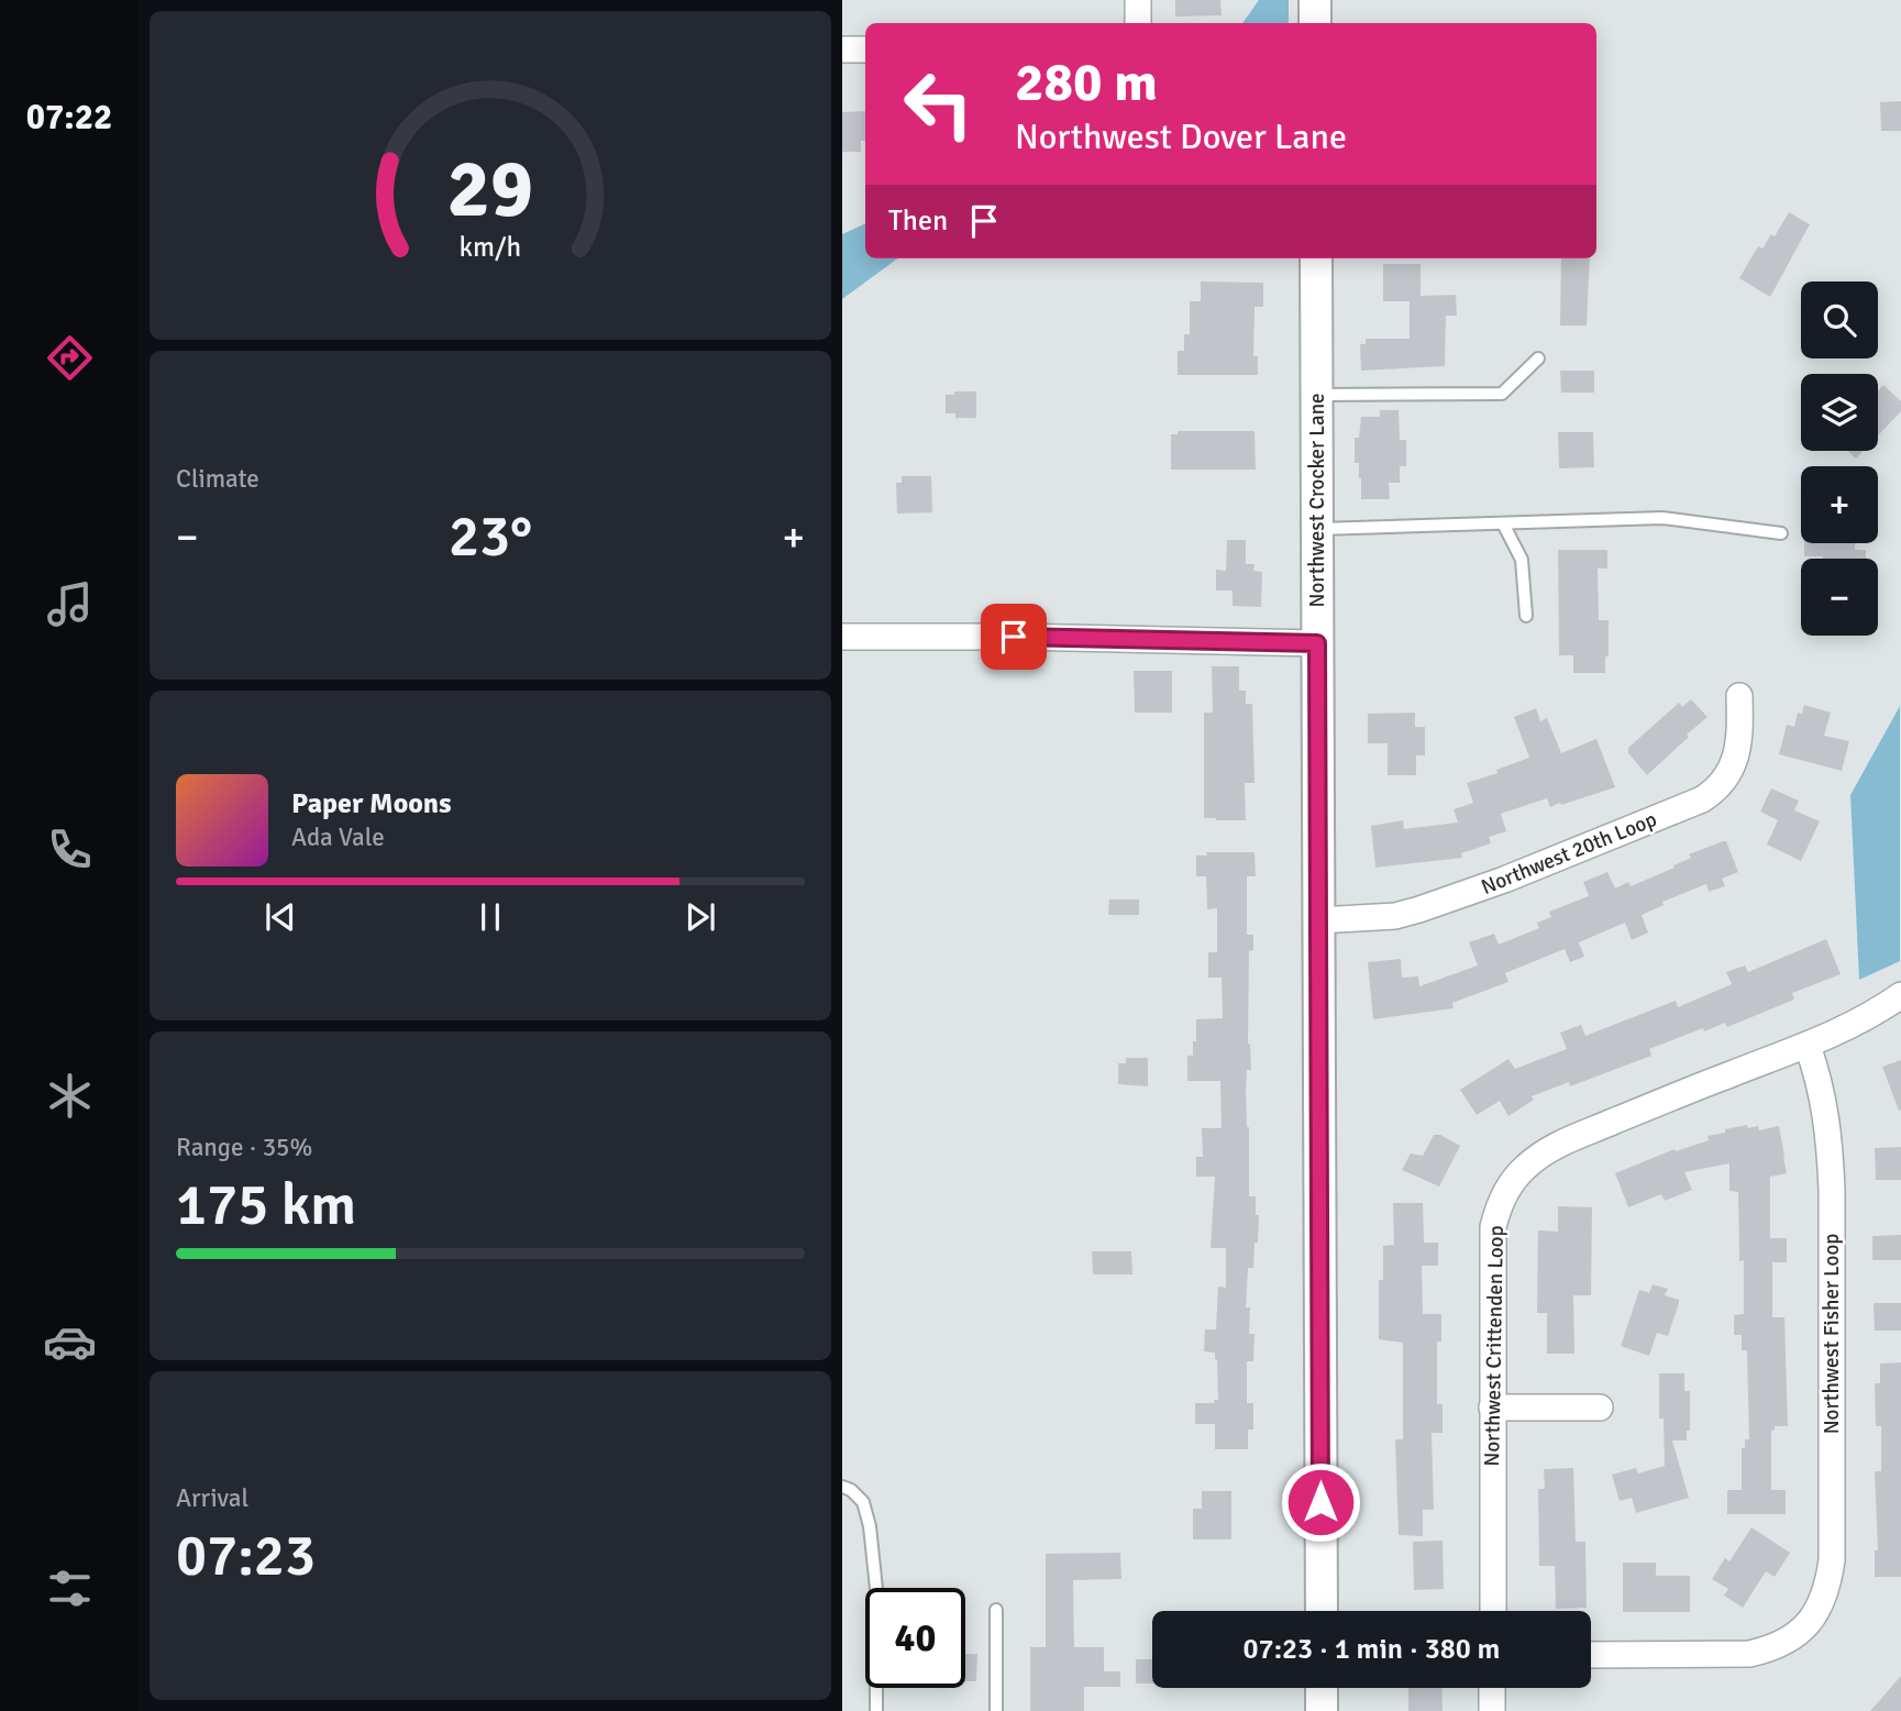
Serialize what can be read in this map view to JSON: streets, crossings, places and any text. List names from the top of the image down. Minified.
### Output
{"streets":{"street":["Northwest Crocker Lane","Northwest 20th Loop","Northwest Fisher Loop","Northwest Crittenden Loop"]},"crossings":[["Northwest Crocker Lane","Northwest 20th Loop"],["Northwest Fisher Loop","Northwest Crittenden Loop"]],"page":{"tabs":"07:22","turn":["280 m","Northwest Dover Lane"],"then":"Then","map_buttons":["+","−"],"tile":["Climate",["Range · 35%","175 km"],["Arrival","07:23"]],"heat":["−","23°","+"],"song":["Paper Moons","Ada Vale"],"limit":"40","trip":"07:23 · 1 min · 380 m","gauge":["29","km/h"]}}
